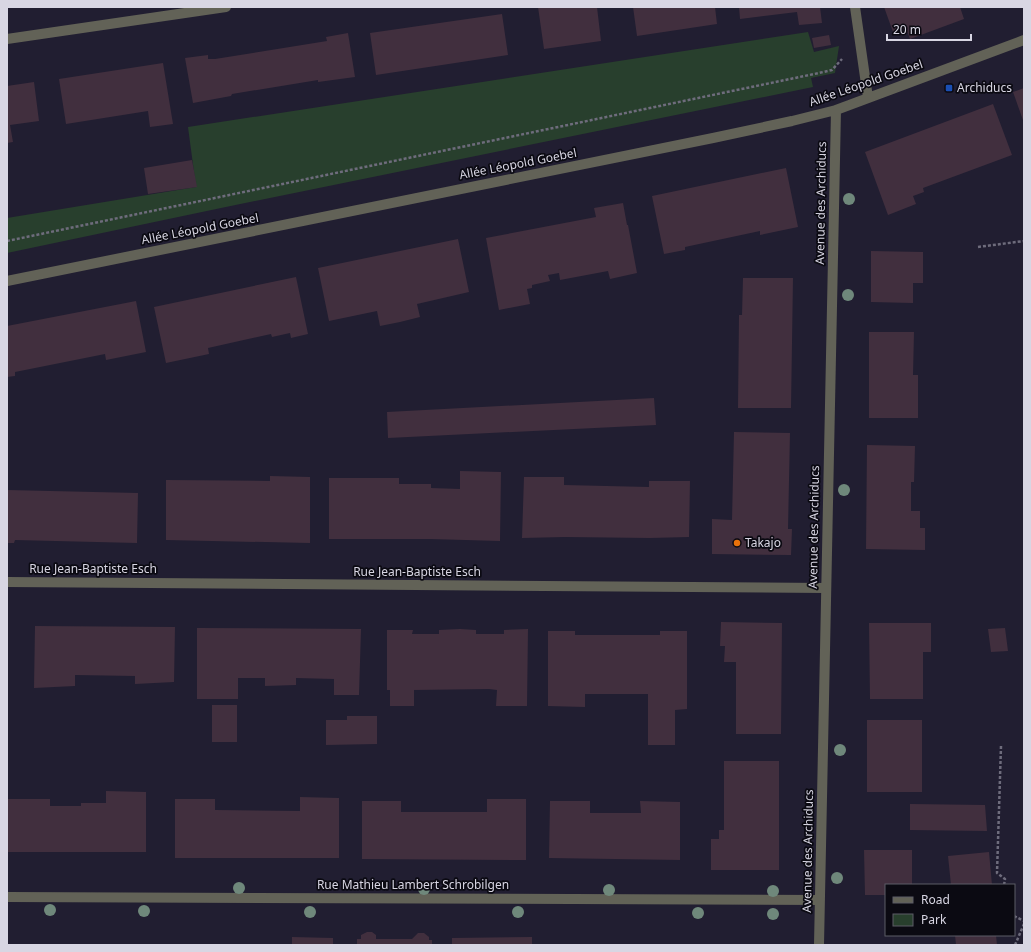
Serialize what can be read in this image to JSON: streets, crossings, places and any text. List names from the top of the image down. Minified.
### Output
{"streets":{"street":["Allée Léopold Goebel","Avenue des Archiducs","Rue Jean-Baptiste Esch","Rue Mathieu Lambert Schrobilgen"]},"crossings":[["Allée Léopold Goebel","Avenue des Archiducs"],["Avenue des Archiducs","Rue Jean-Baptiste Esch"],["Avenue des Archiducs","Rue Mathieu Lambert Schrobilgen"]],"places":{"transit":["Archiducs"],"other":["Takajo"]},"legend":["Road","Park"],"scale_bar":"20 m"}
